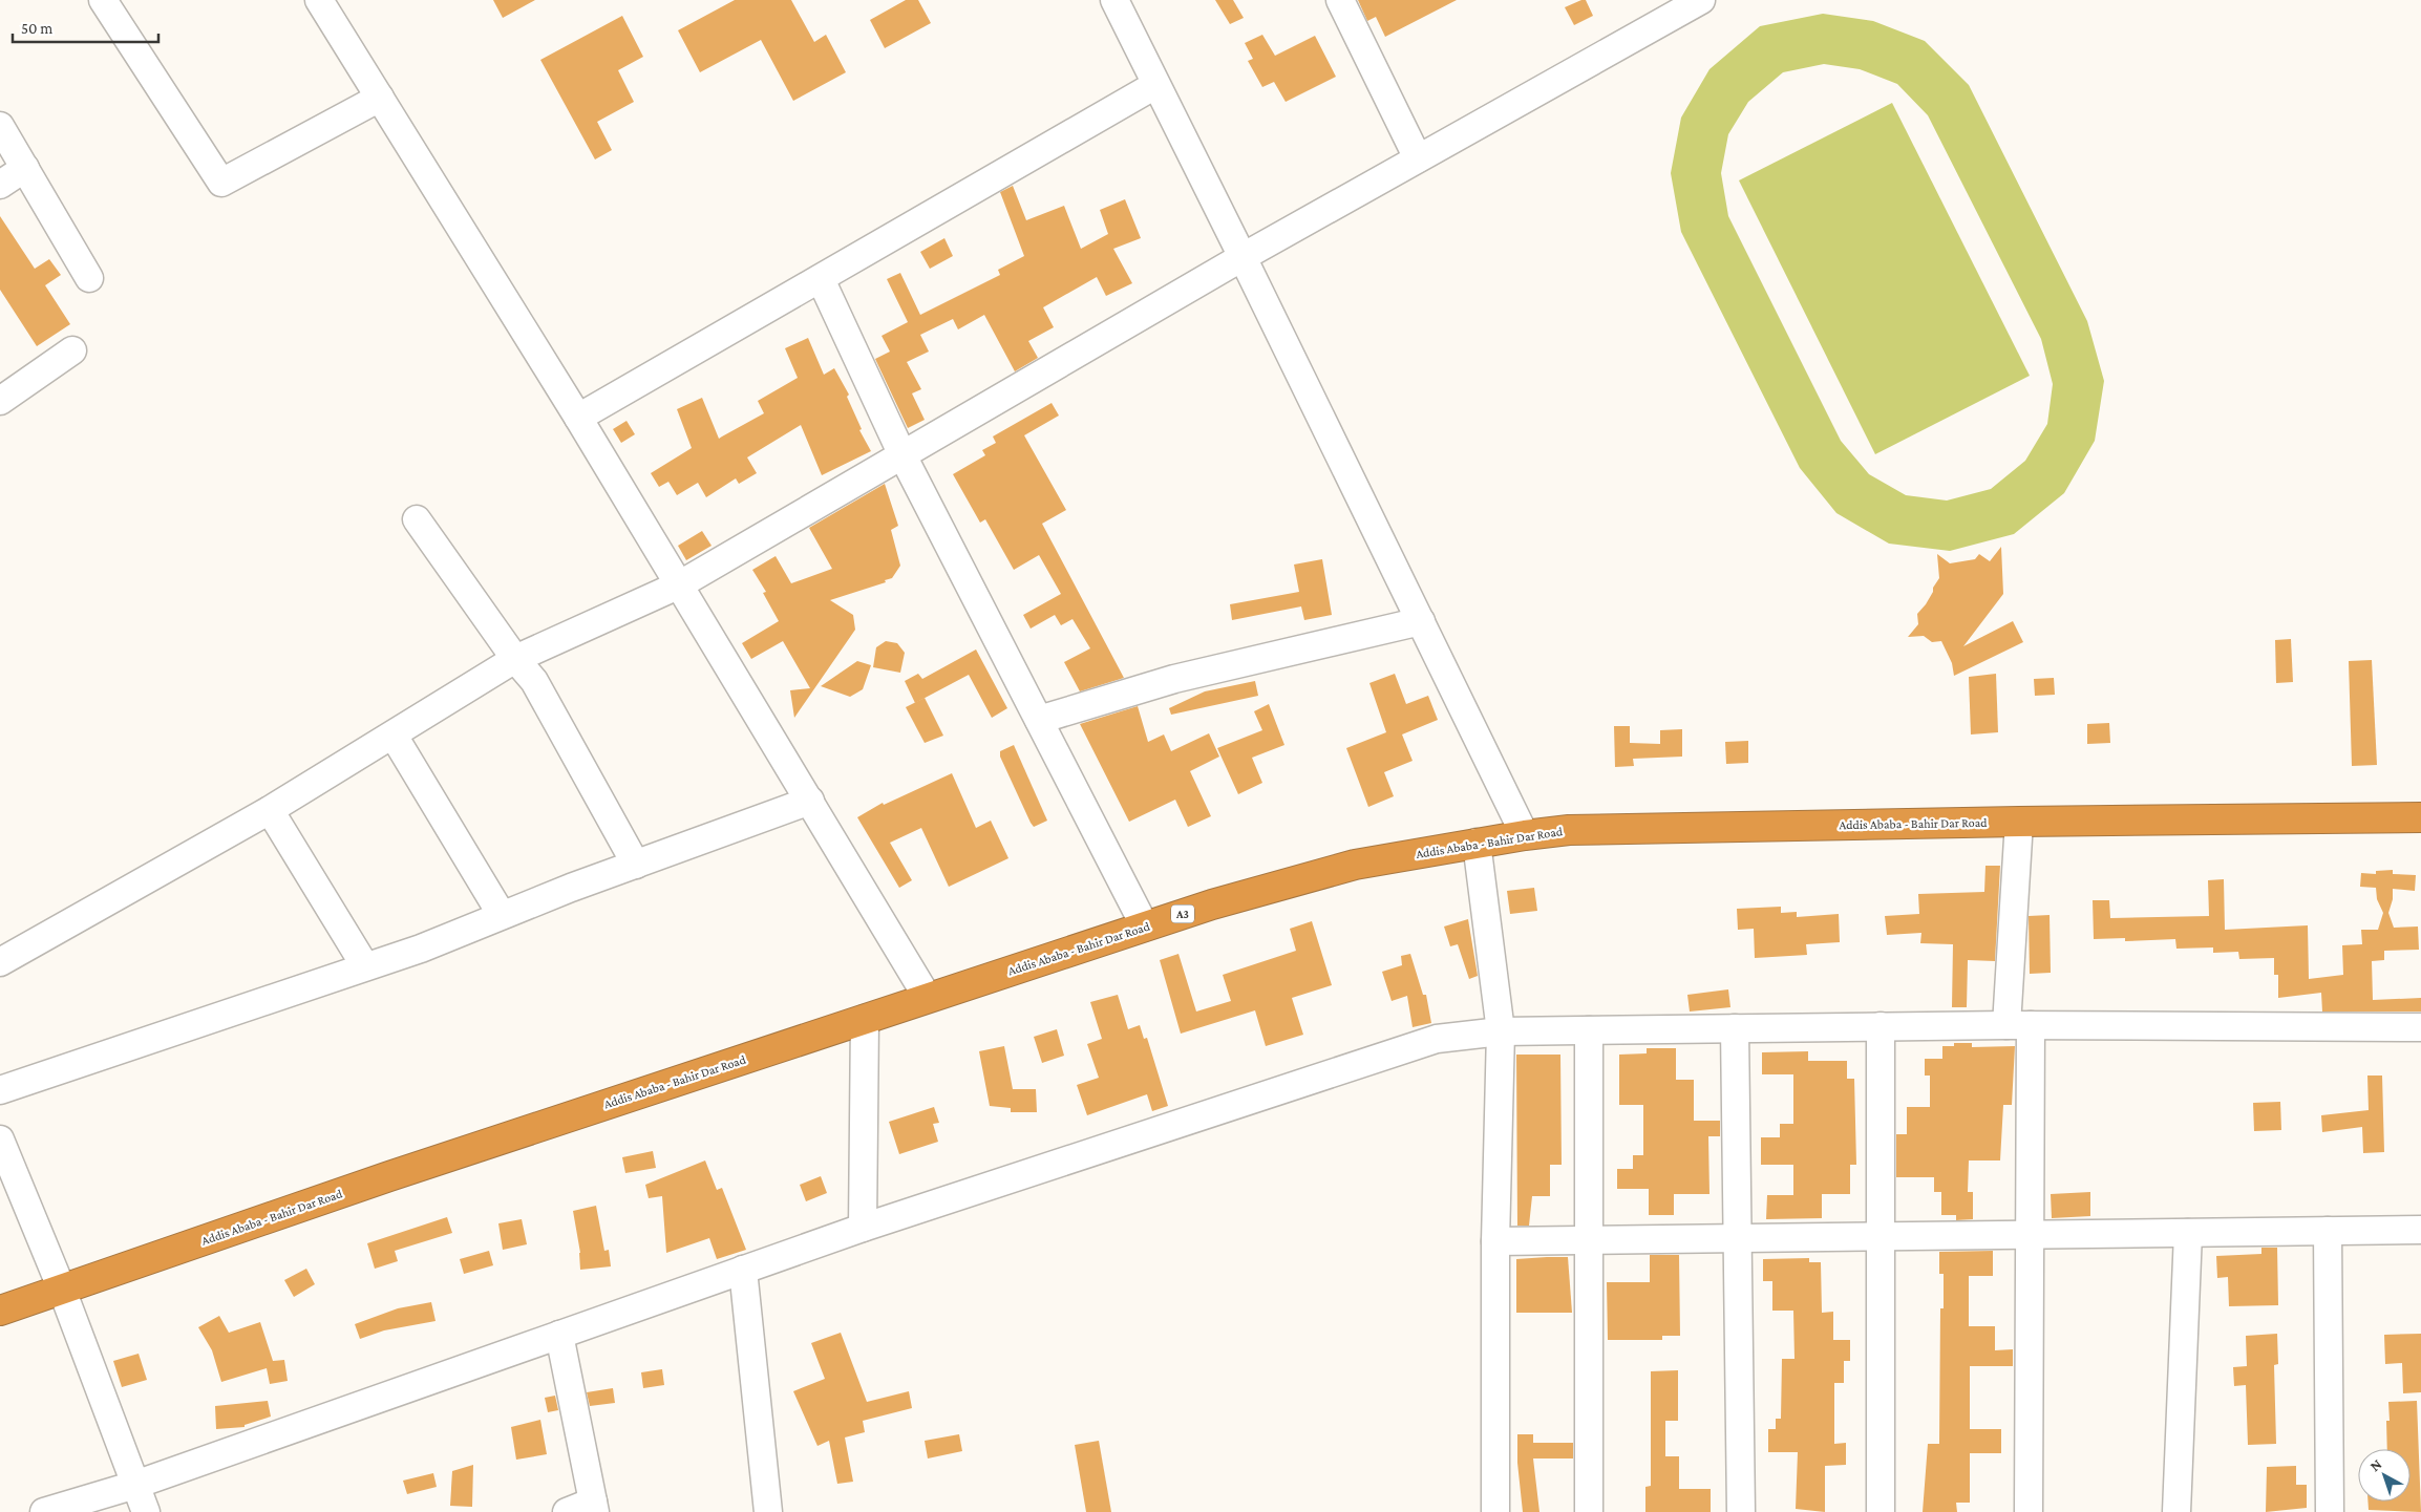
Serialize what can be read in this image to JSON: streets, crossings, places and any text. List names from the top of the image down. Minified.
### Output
{"streets":{"highway":["Addis Ababa - Bahir Dar Road","A3"]},"scale_bar":"50 m","north":"top left"}
